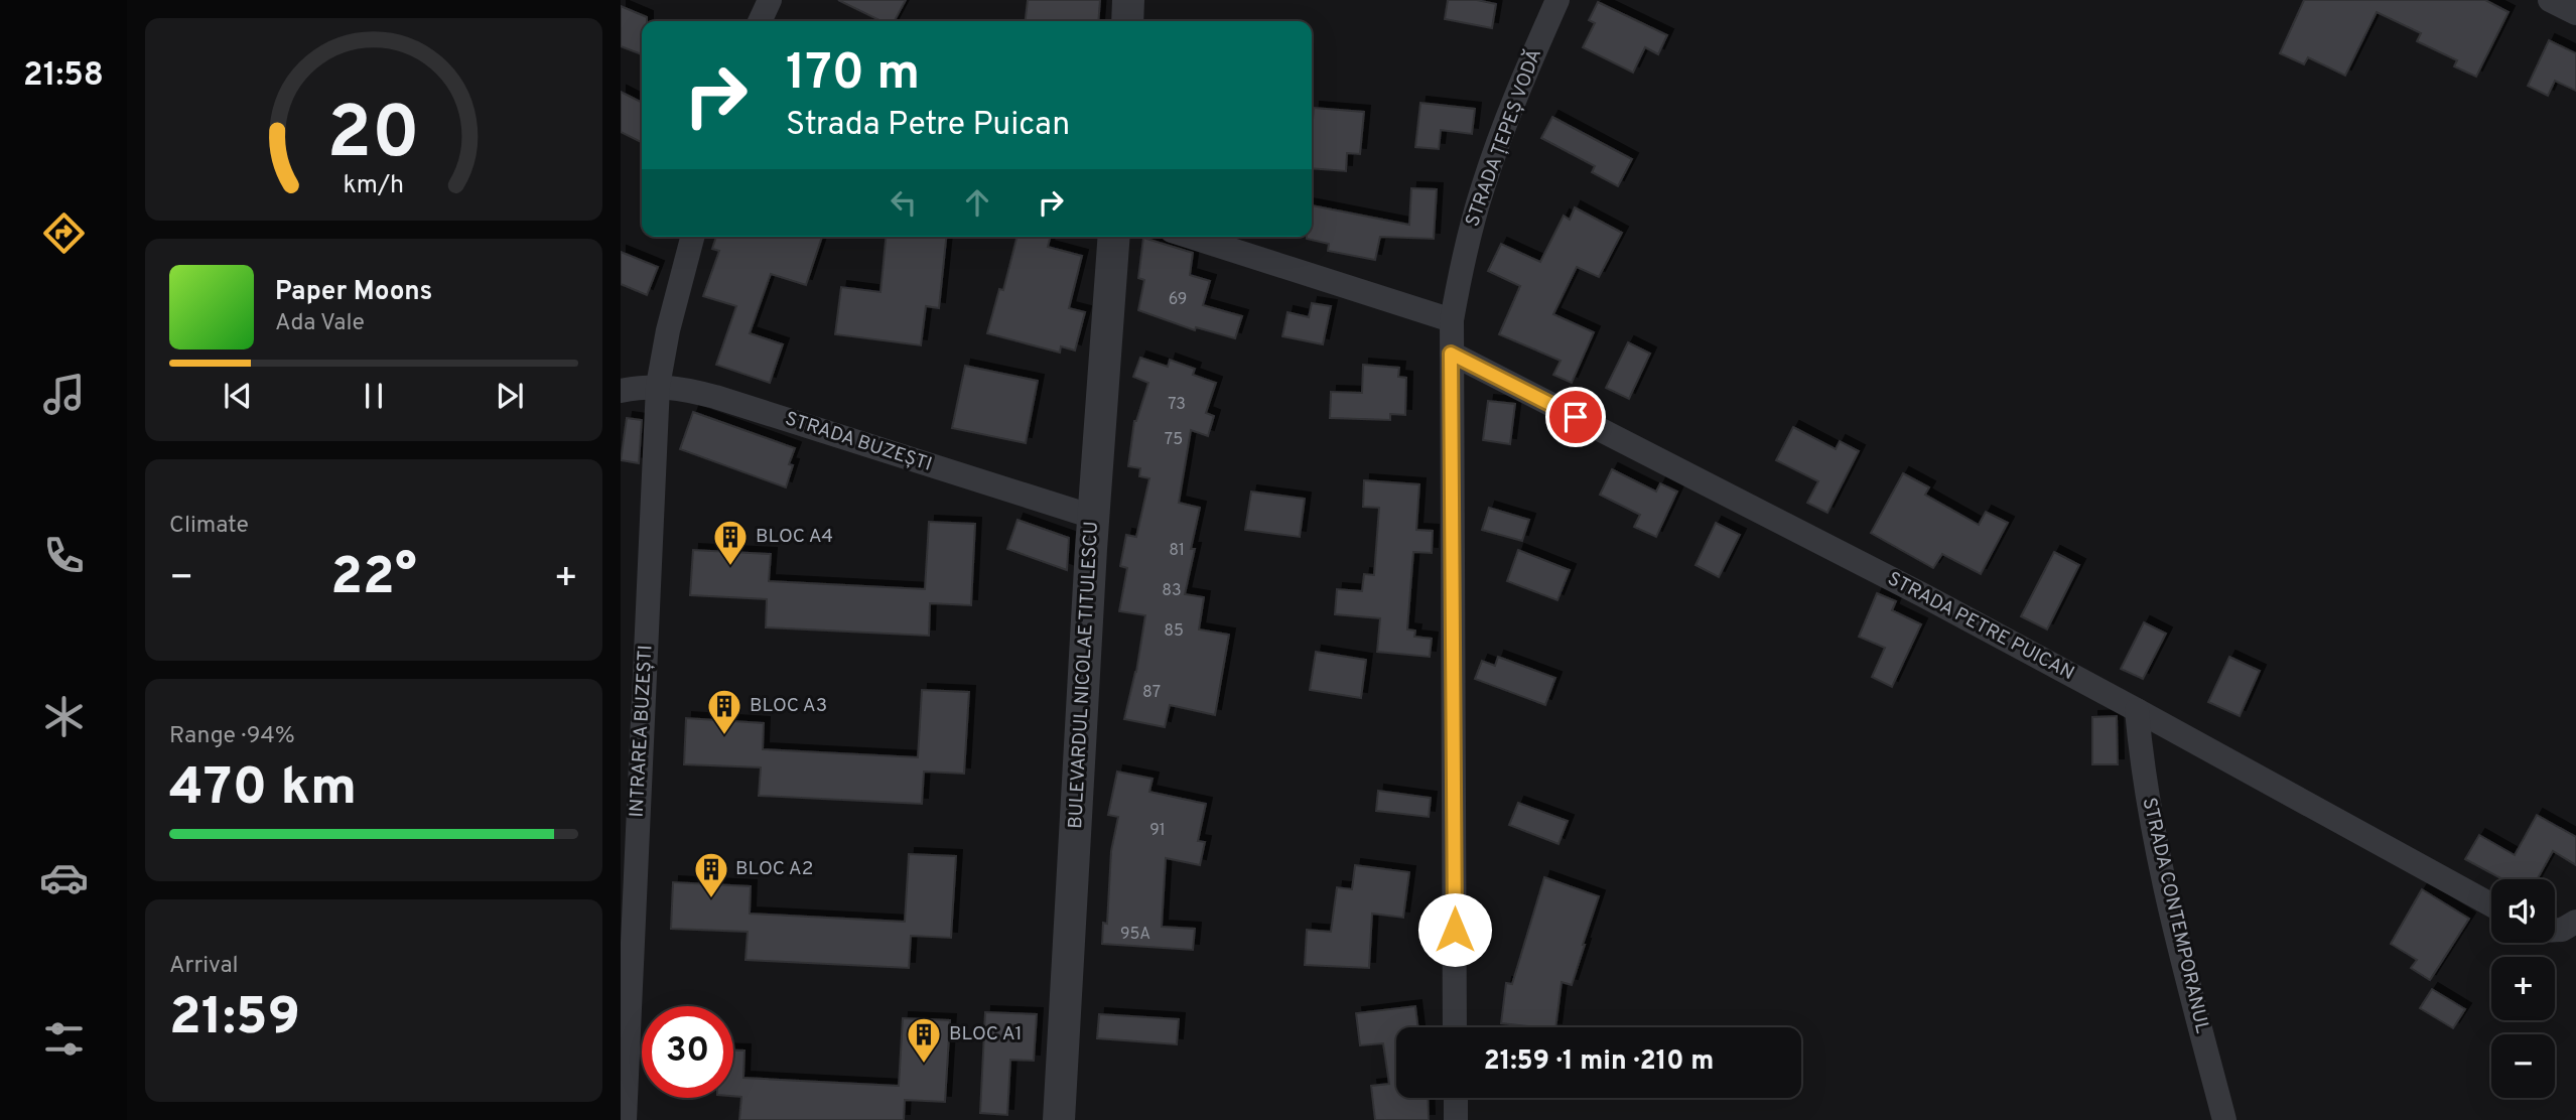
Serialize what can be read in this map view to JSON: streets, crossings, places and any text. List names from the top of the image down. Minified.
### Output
{"streets":{"street":["STRADA ȚEPEȘ VODĂ","STRADA BUZEȘTI","STRADA PETRE PUICAN","BULEVARDUL NICOLAE TITULESCU","INTRAREA BUZEȘTI","STRADA CONTEMPORANUL"]},"crossings":[["STRADA ȚEPEȘ VODĂ","STRADA PETRE PUICAN"],["STRADA BUZEȘTI","BULEVARDUL NICOLAE TITULESCU"],["STRADA BUZEȘTI","INTRAREA BUZEȘTI"],["STRADA PETRE PUICAN","STRADA CONTEMPORANUL"]],"places":{"building":["BLOC A4","BLOC A3","BLOC A2","BLOC A1"]},"house_numbers":["69","73","75","81","83","85","87","91","95A"],"page":{"tabs":"21:58","turn":["170 m","Strada Petre Puican"],"song":["Paper Moons","Ada Vale"],"tile":["Climate",["Range · 94%","470 km"],["Arrival","21:59"]],"heat":["−","22°","+"],"map_buttons":["+","−"],"limit":"30","trip":"21:59 · 1 min · 210 m","gauge":["20","km/h"]}}
